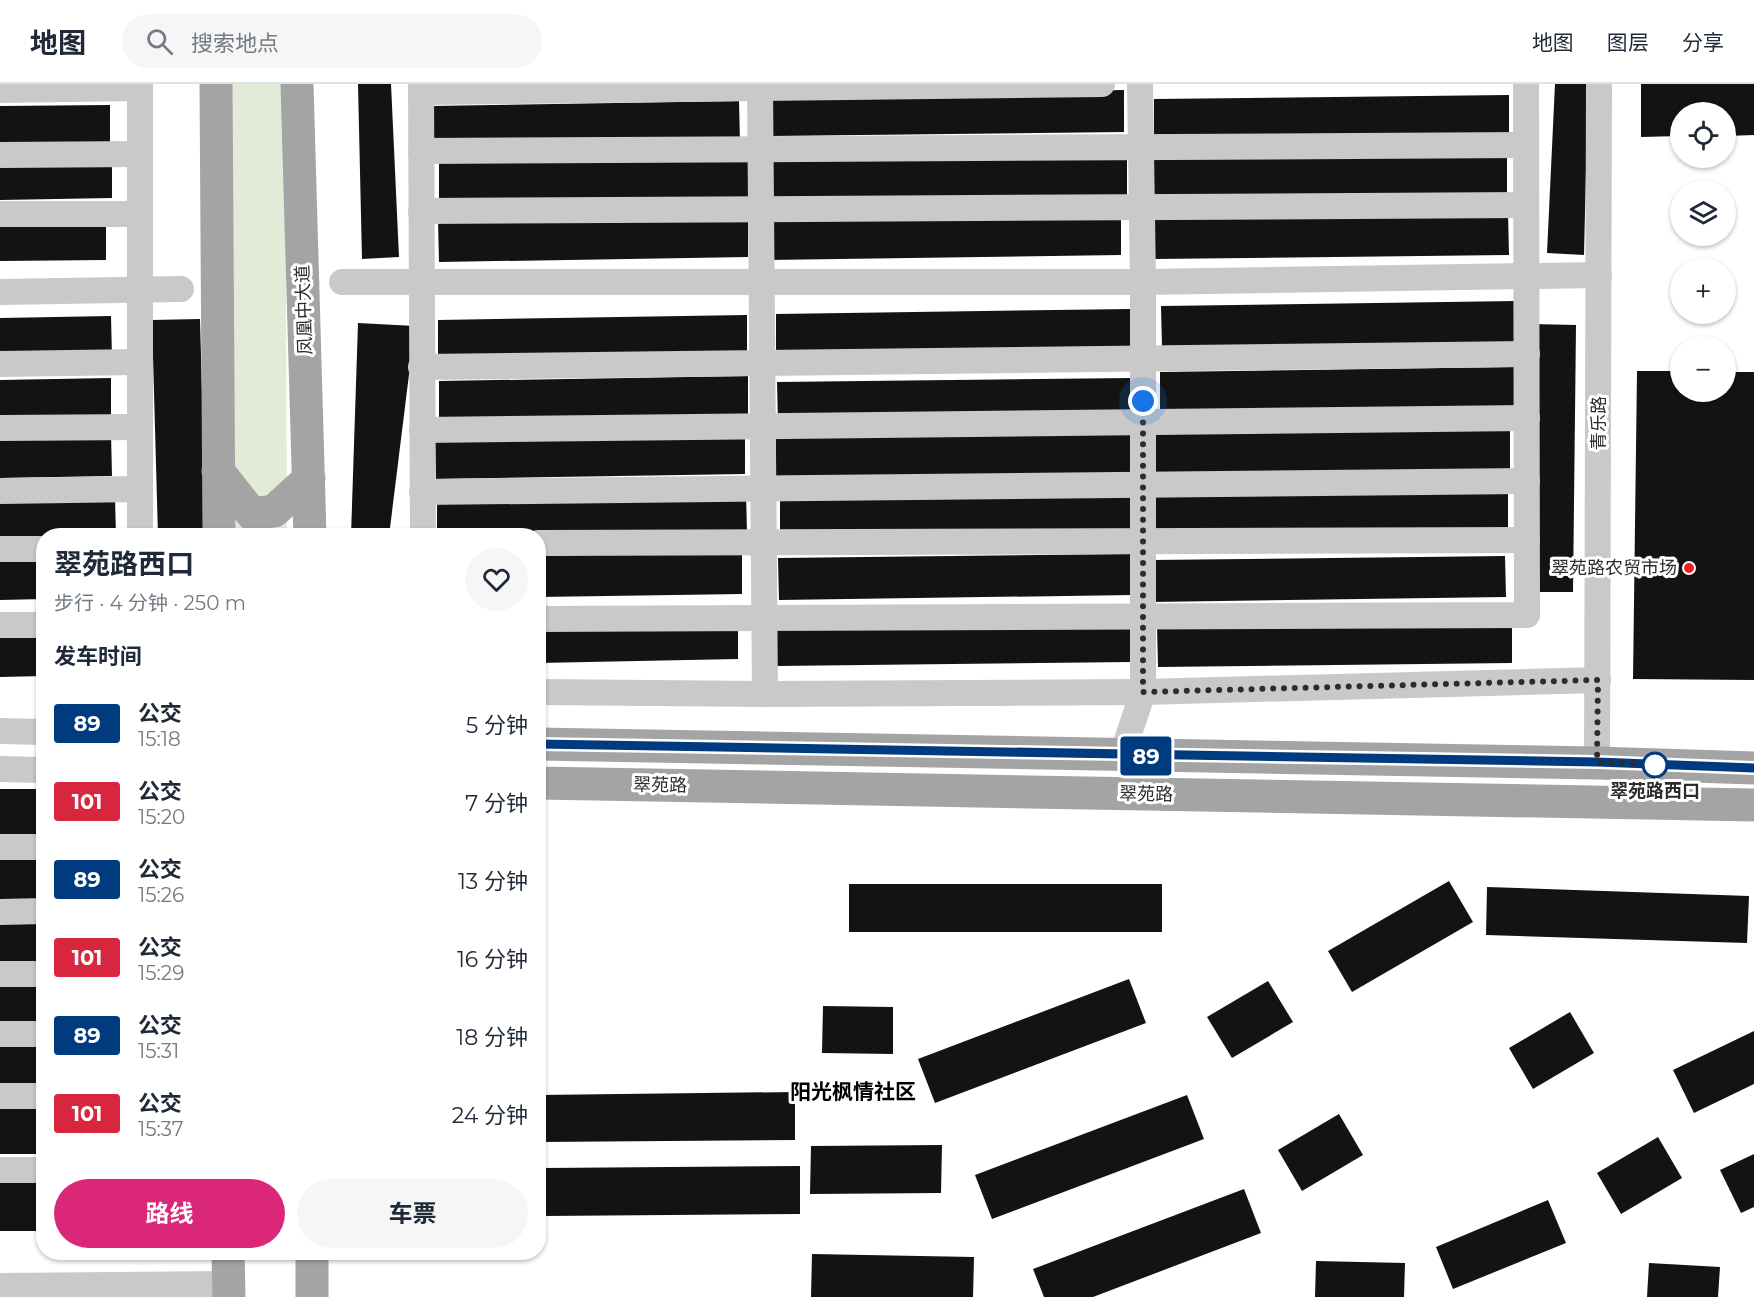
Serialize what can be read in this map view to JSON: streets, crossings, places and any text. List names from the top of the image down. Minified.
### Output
{"streets":{"main road":["凤凰中大道","翠苑路"],"street":["青乐路"]},"districts":["阳光枫情社区"],"places":["翠苑路农贸市场","翠苑路西口"],"lines":["bus line 89"],"page":{"header":"地图","search":"搜索地点","nav":["地图","图层","分享"],"on_map":"89","map_buttons":["+","−"],"heading":[["翠苑路西口","步行 · 4 分钟 · 250 m"],"发车时间"],"list":[{"mark":"89","name":"公交","note":"15:18","value":"5 分钟"},{"mark":"101","name":"公交","note":"15:20","value":"7 分钟"},{"mark":"89","name":"公交","note":"15:26","value":"13 分钟"},{"mark":"101","name":"公交","note":"15:29","value":"16 分钟"},{"mark":"89","name":"公交","note":"15:31","value":"18 分钟"},{"mark":"101","name":"公交","note":"15:37","value":"24 分钟"}],"buttons":["路线","车票"]}}
